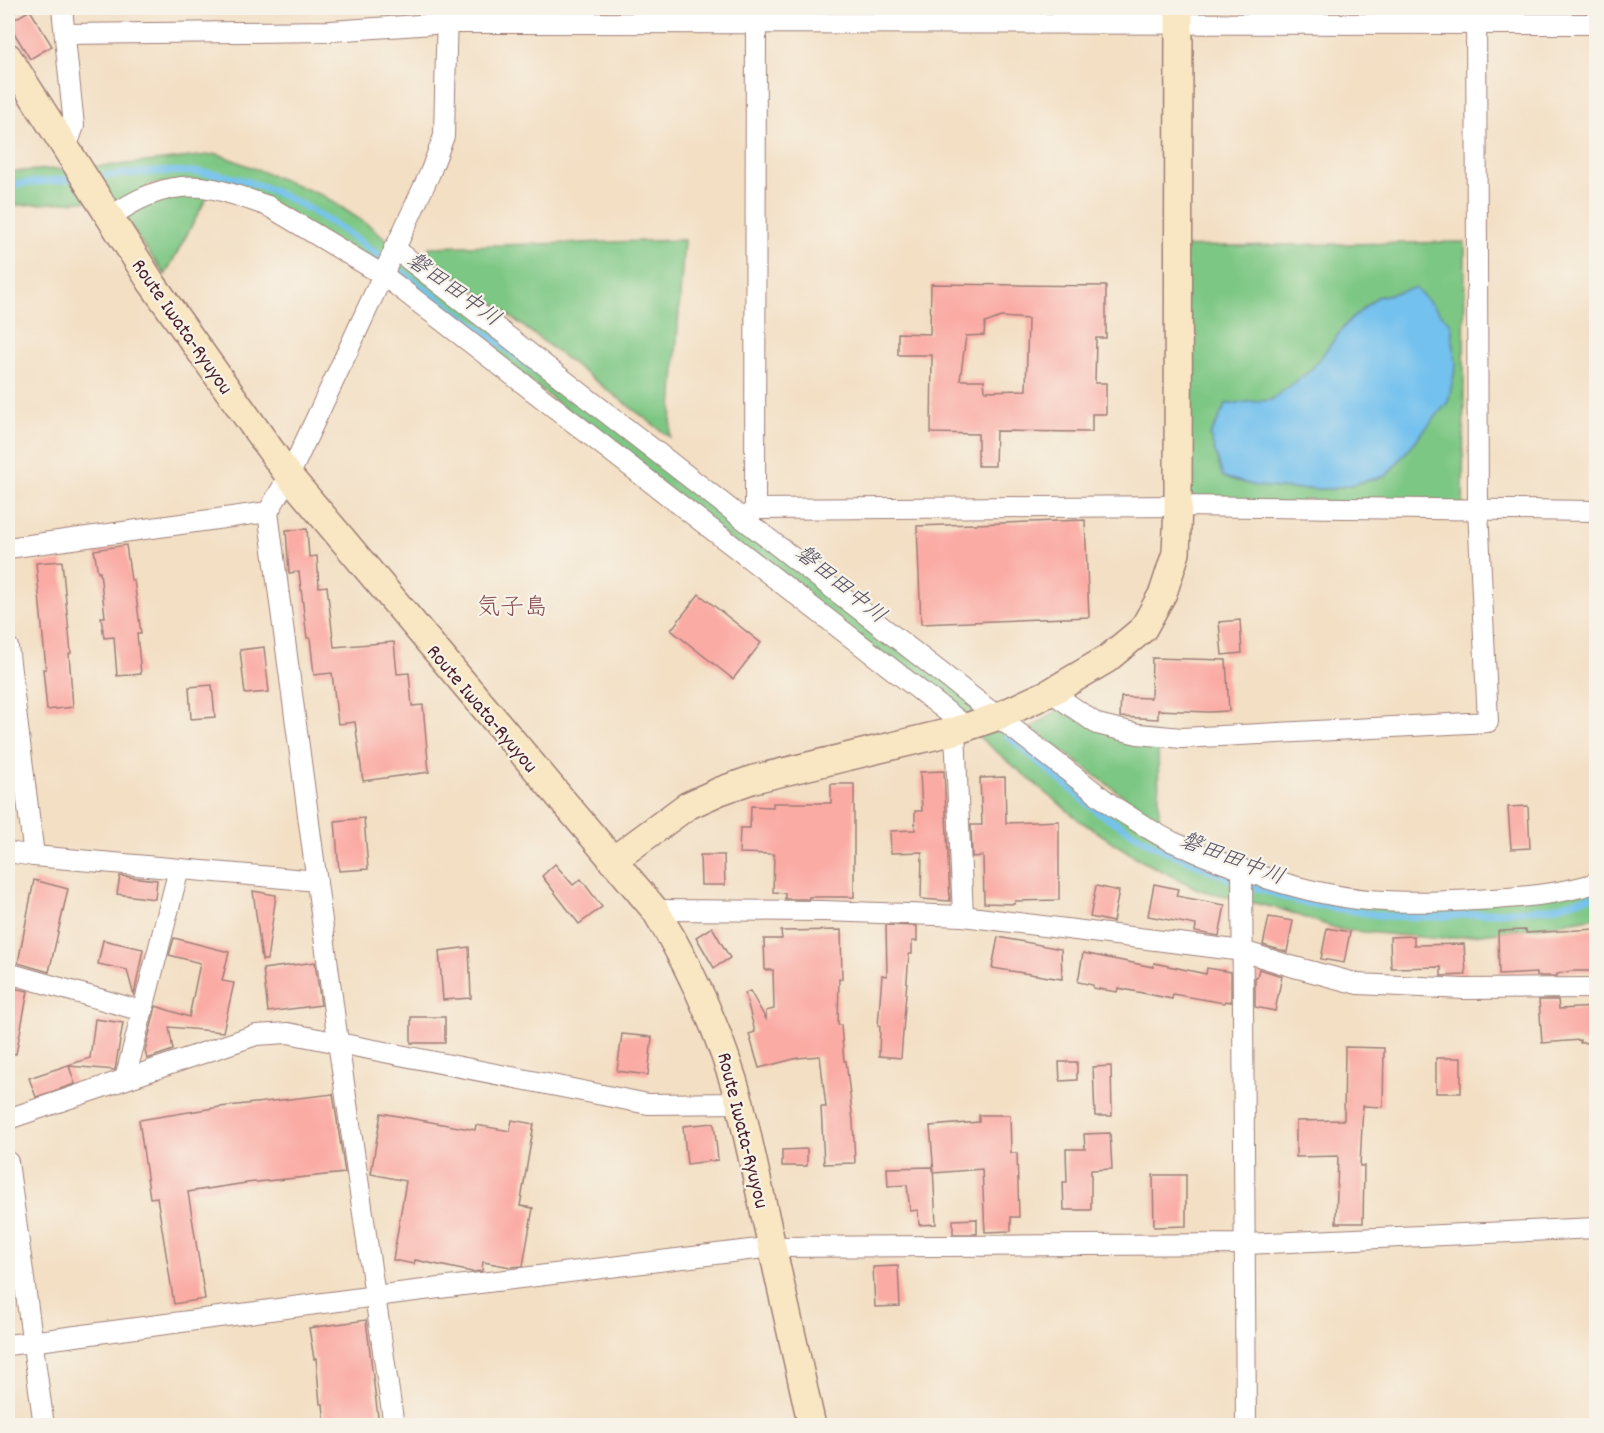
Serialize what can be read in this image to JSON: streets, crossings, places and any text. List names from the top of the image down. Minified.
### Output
{"streets":{"main road":["Route Iwata-Ryuyou"]},"districts":["気子島"],"water":["磐田田中川"]}
